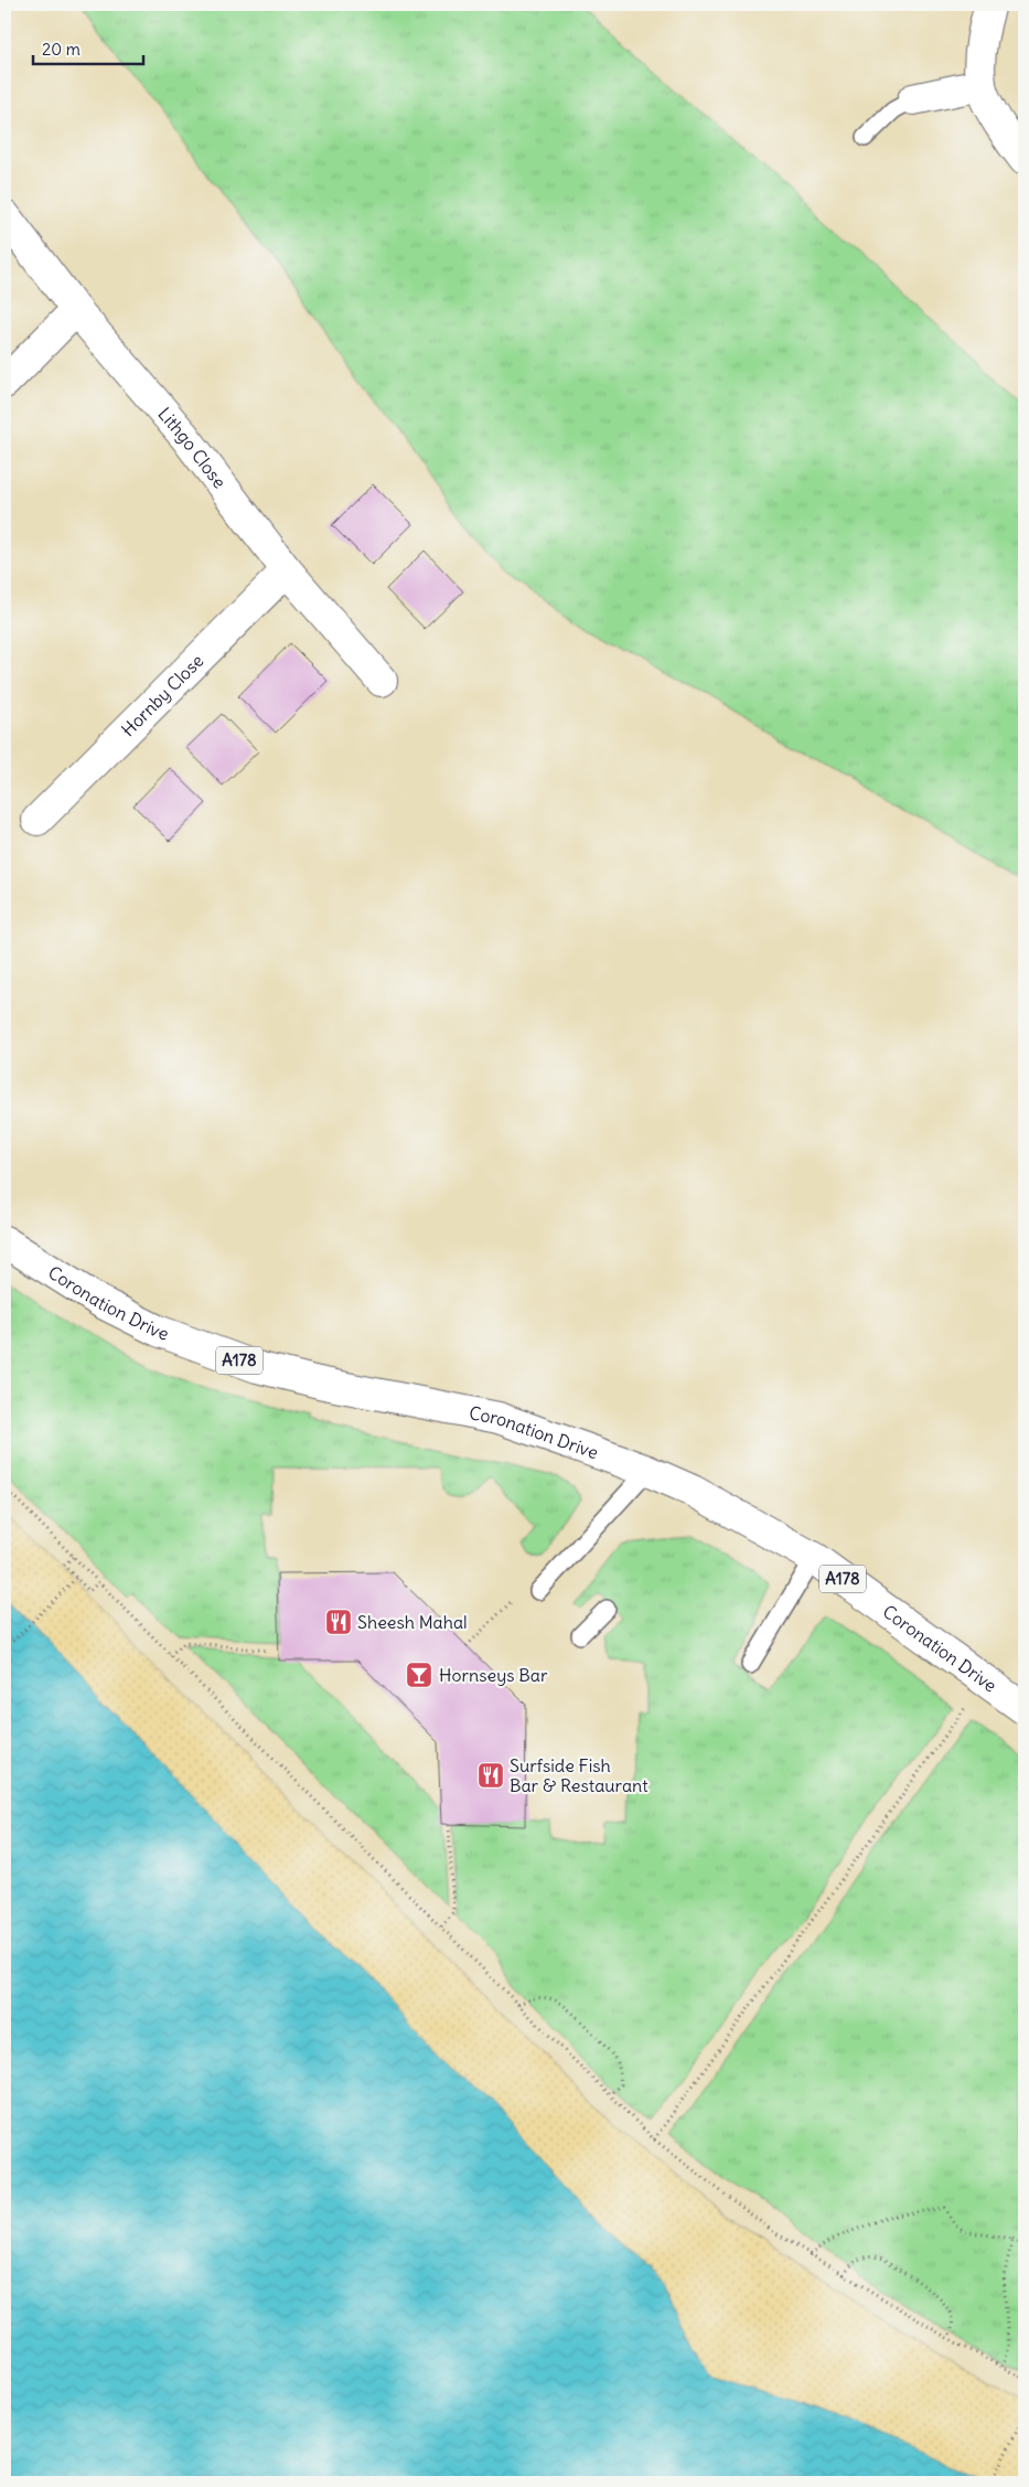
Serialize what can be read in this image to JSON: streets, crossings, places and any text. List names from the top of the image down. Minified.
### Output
{"streets":{"street":["Lithgo Close","Hornby Close","Coronation Drive","A178"]},"crossings":[["Lithgo Close","Hornby Close"]],"places":{"restaurant":["Sheesh Mahal","Surfside Fish Bar & Restaurant"],"bar":["Hornseys Bar"]},"scale_bar":"20 m"}
